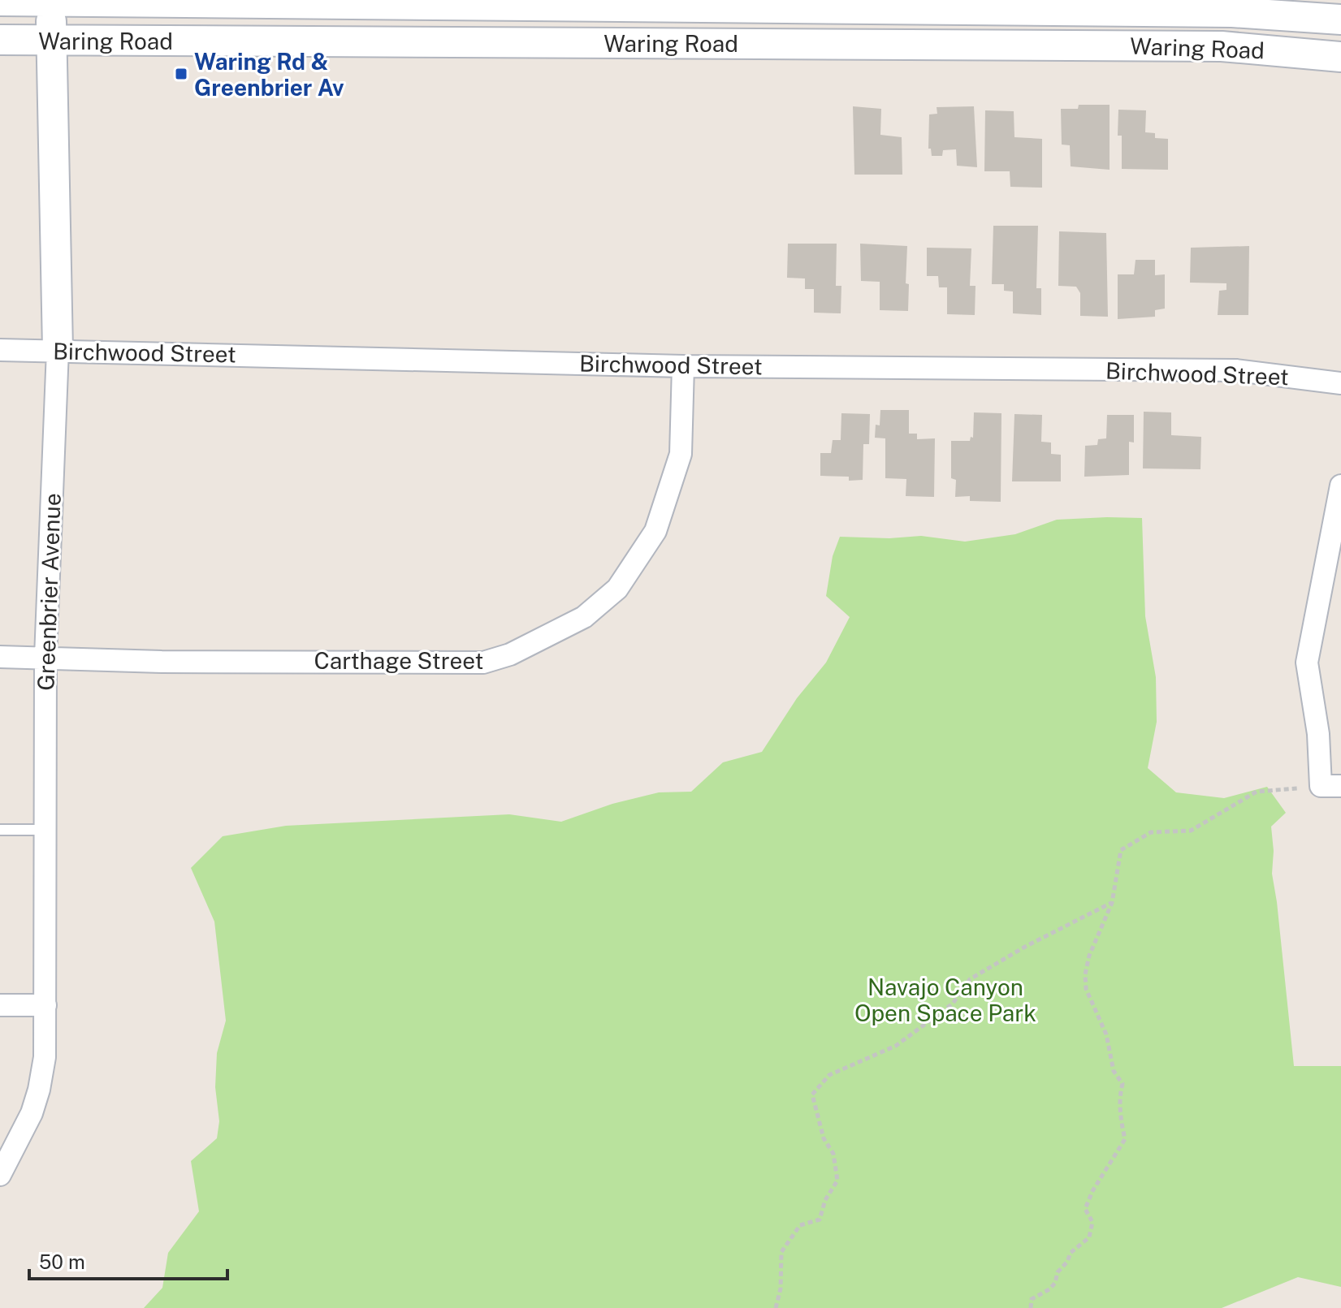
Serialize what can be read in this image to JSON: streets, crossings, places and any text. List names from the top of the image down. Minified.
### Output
{"streets":{"main road":["Waring Road","Greenbrier Avenue"],"street":["Birchwood Street","Carthage Street"]},"crossings":[["Waring Road","Greenbrier Avenue"],["Birchwood Street","Greenbrier Avenue"],["Birchwood Street","Carthage Street"],["Greenbrier Avenue","Carthage Street"]],"parks":["Navajo Canyon Open Space Park"],"places":{"transit":["Waring Rd & Greenbrier Av"]},"scale_bar":"50 m"}
